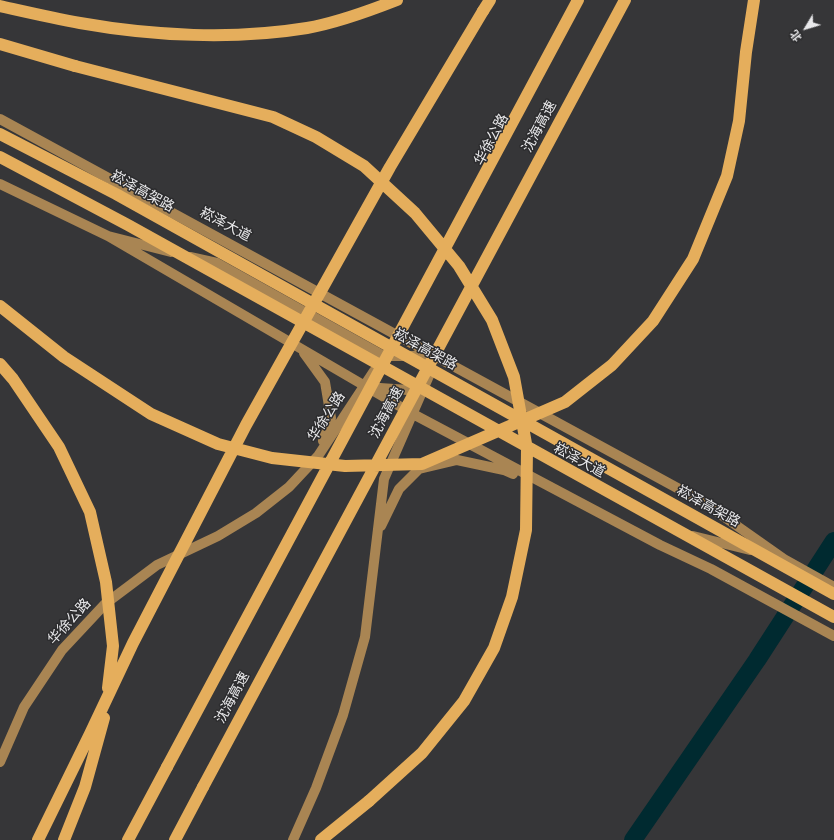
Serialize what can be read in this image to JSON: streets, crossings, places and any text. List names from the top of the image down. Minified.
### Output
{"streets":{"highway":["沈海高速","崧泽高架路"],"main road":["华徐公路","崧泽大道"]},"crossings":[["华徐公路","崧泽大道"],["崧泽高架路","崧泽大道"]],"north":"bottom left"}
